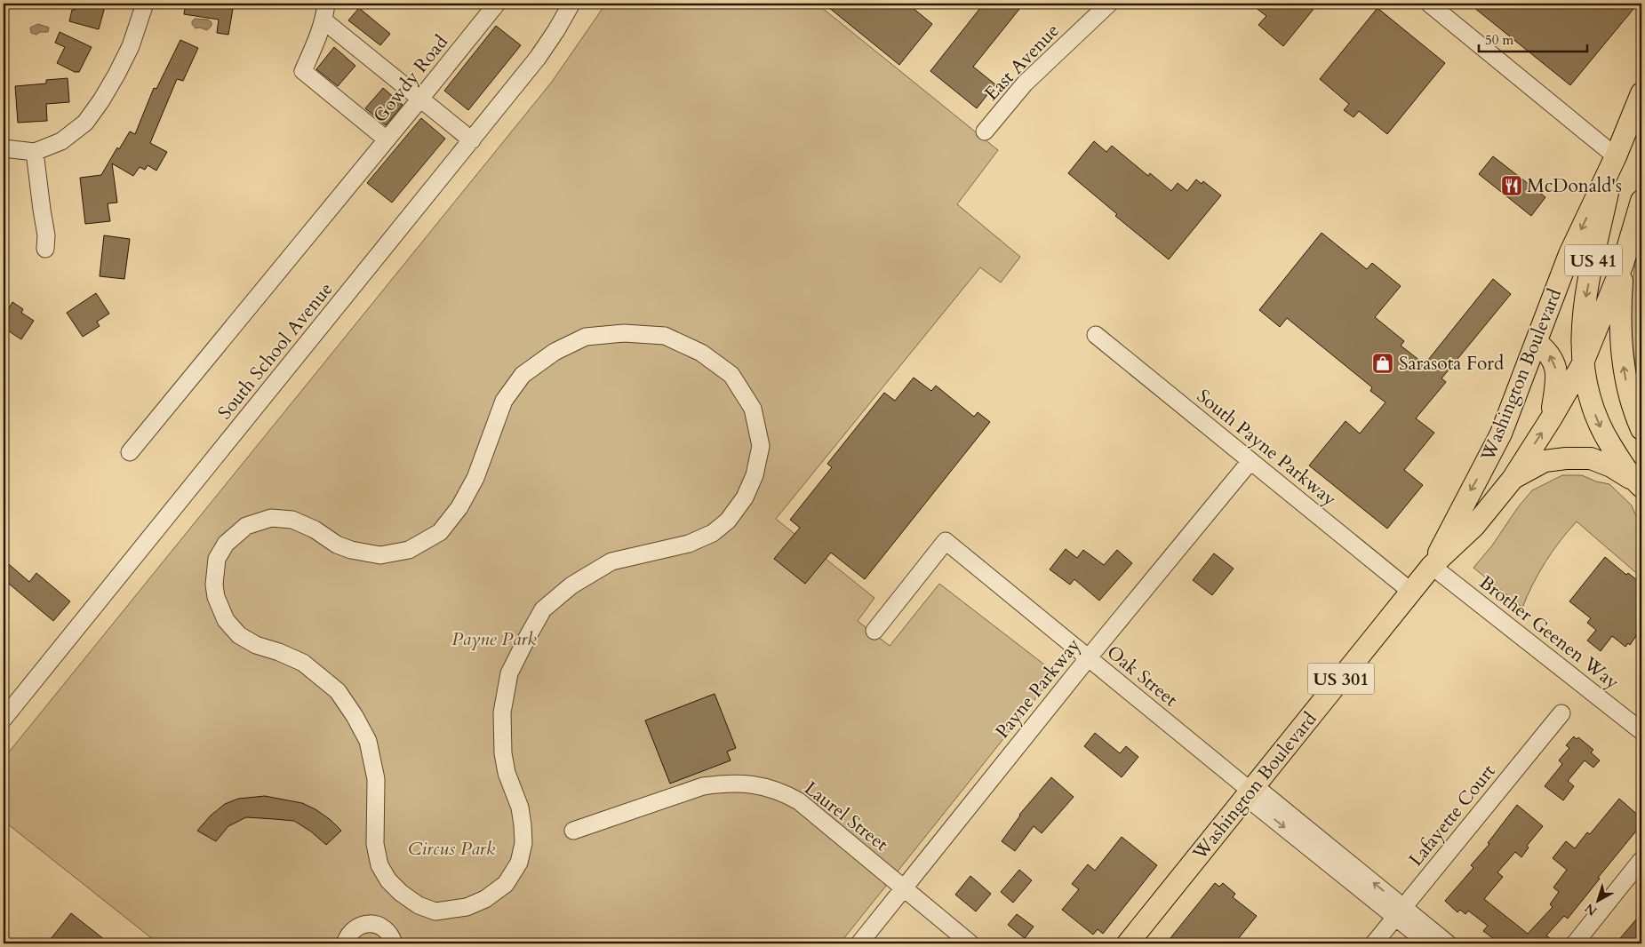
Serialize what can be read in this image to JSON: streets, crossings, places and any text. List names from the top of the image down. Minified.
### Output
{"streets":{"main road":["US 41","Washington Boulevard","US 301"],"street":["East Avenue","Gowdy Road","South School Avenue","South Payne Parkway","Brother Geenen Way","Oak Street","Payne Parkway","Lafayette Court","Laurel Street"]},"crossings":[["US 41","Washington Boulevard"],["Washington Boulevard","South Payne Parkway"],["Washington Boulevard","Brother Geenen Way"],["Washington Boulevard","Oak Street"],["South Payne Parkway","Payne Parkway"],["Oak Street","Payne Parkway"],["Oak Street","Lafayette Court"],["Payne Parkway","Laurel Street"]],"parks":["Payne Park","Circus Park"],"places":{"restaurant":["McDonald's"],"shop":["Sarasota Ford"]},"scale_bar":"50 m","north":"bottom left"}
